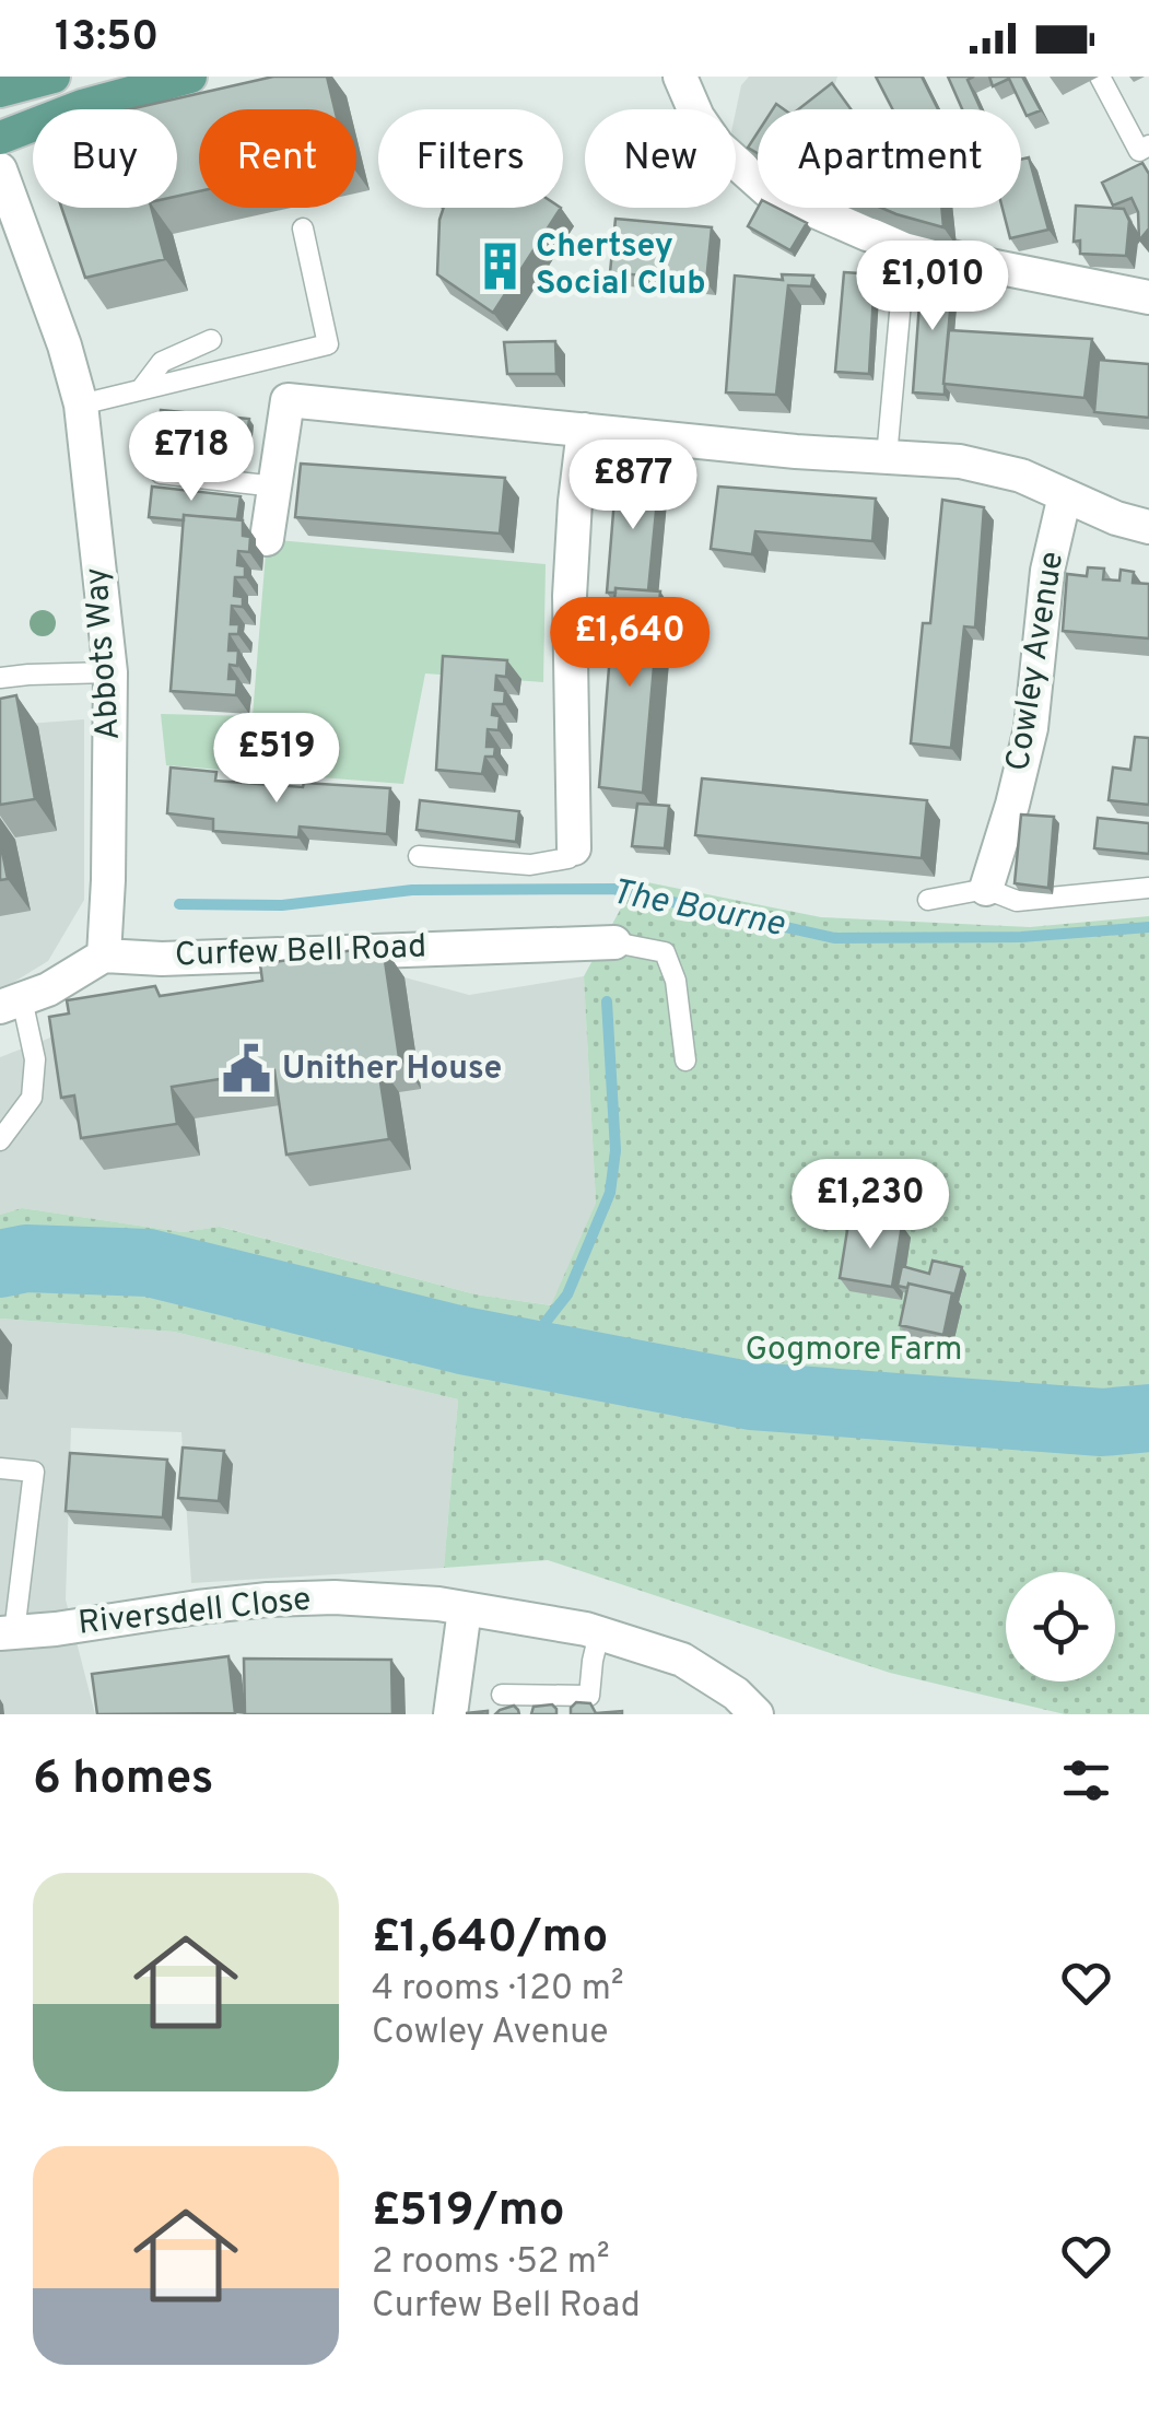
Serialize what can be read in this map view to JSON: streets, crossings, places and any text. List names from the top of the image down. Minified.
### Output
{"streets":{"street":["Abbots Way","Cowley Avenue","Curfew Bell Road","Riversdell Close"]},"crossings":[["Abbots Way","Curfew Bell Road"]],"water":["The Bourne"],"parks":["Gogmore Farm"],"places":{"building":["Chertsey Social Club"],"public building":["Unither House"]},"page":{"status":"13:50","chip":["Buy","Rent","Filters","New","Apartment"],"price":["£1,010","£718","£877","£1,640","£519","£1,230"],"heading":"6 homes","list":[{"name":"£1,640/mo","note":"4 rooms · 120 m² · Cowley Avenue"},{"name":"£519/mo","note":"2 rooms · 52 m² · Curfew Bell Road"}]}}
